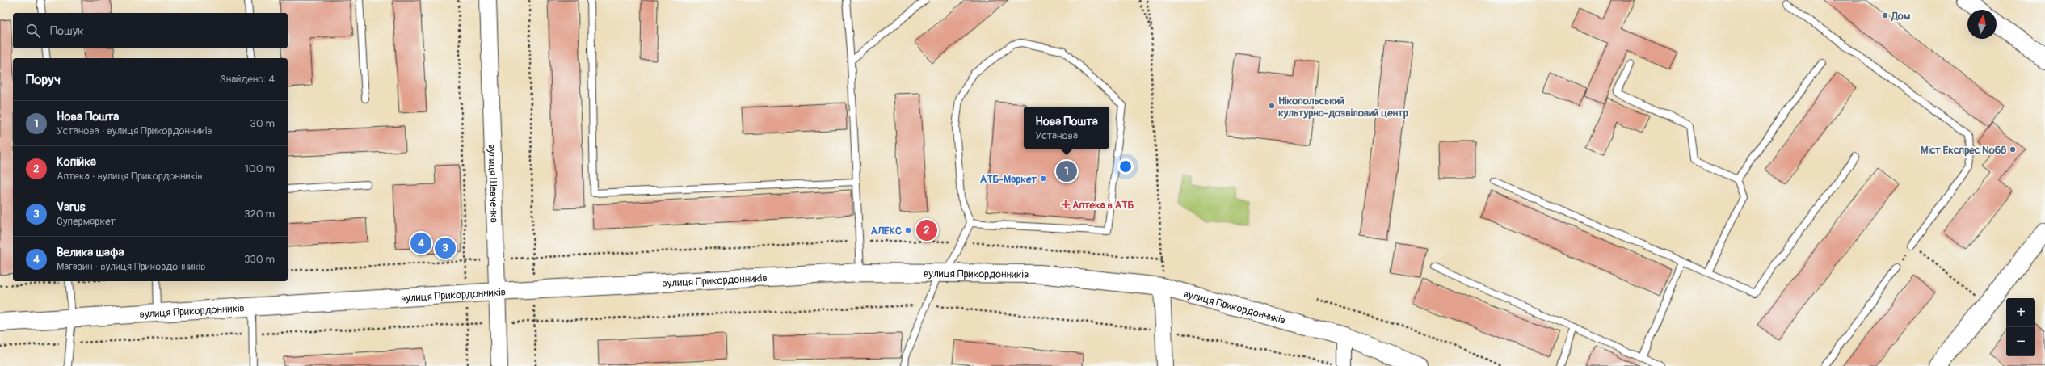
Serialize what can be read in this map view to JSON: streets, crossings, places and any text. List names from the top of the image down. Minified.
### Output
{"streets":{"main road":["вулиця Прикордонників"],"street":["вулиця Шевченка"]},"crossings":[["вулиця Шевченка","вулиця Прикордонників"]],"places":{"other":["Дом","Нікопольський культурно-дозвіловий центр","Міст Експрес №68","АТБ-Маркет","АЛЕКС"],"health":["Аптека в АТБ"]},"north":"top","page":{"search":"Пошук","heading":["Поруч","Знайдено: 4"],"list":[{"mark":"1","name":"Нова Пошта","note":"Установа · вулиця Прикордонників","value":"30 m"},{"mark":"2","name":"Копійка","note":"Аптека · вулиця Прикордонників","value":"100 m"},{"mark":"3","name":"Varus","note":"Супермаркет","value":"320 m"},{"mark":"4","name":"Велика шафа","note":"Магазин · вулиця Прикордонників","value":"330 m"}],"popup":["Нова Пошта","Установа"],"pins":["1","2","4","3"],"map_buttons":["+","−"]}}
